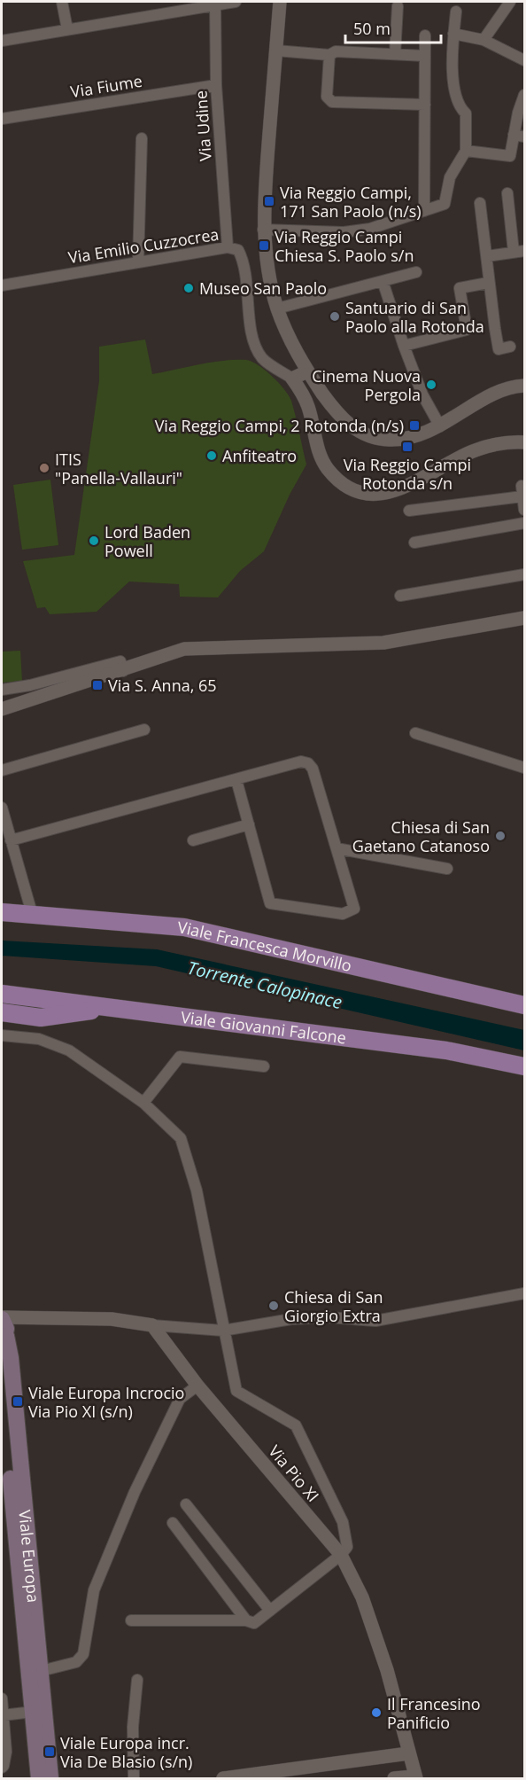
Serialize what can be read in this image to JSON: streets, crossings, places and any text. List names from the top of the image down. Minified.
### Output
{"streets":{"main road":["Viale Francesca Morvillo","Viale Giovanni Falcone","Viale Europa"],"street":["Via Fiume","Via Udine","Via Emilio Cuzzocrea","Via Pio XI"]},"crossings":[["Via Fiume","Via Udine"],["Via Udine","Via Emilio Cuzzocrea"]],"water":["Torrente Calopinace"],"places":{"transit":["Via Reggio Campi, 171 San Paolo (n/s)","Via Reggio Campi Chiesa S. Paolo s/n","Via Reggio Campi, 2 Rotonda (n/s)","Via Reggio Campi Rotonda s/n","Via S. Anna, 65","Viale Europa Incrocio Via Pio XI (s/n)","Viale Europa incr. Via De Blasio (s/n)"],"other":["Museo San Paolo","Santuario di San Paolo alla Rotonda","Cinema Nuova Pergola","Anfiteatro","ITIS \"Panella-Vallauri\"","Lord Baden Powell","Chiesa di San Gaetano Catanoso","Chiesa di San Giorgio Extra","Il Francesino Panificio"]},"scale_bar":"50 m"}
